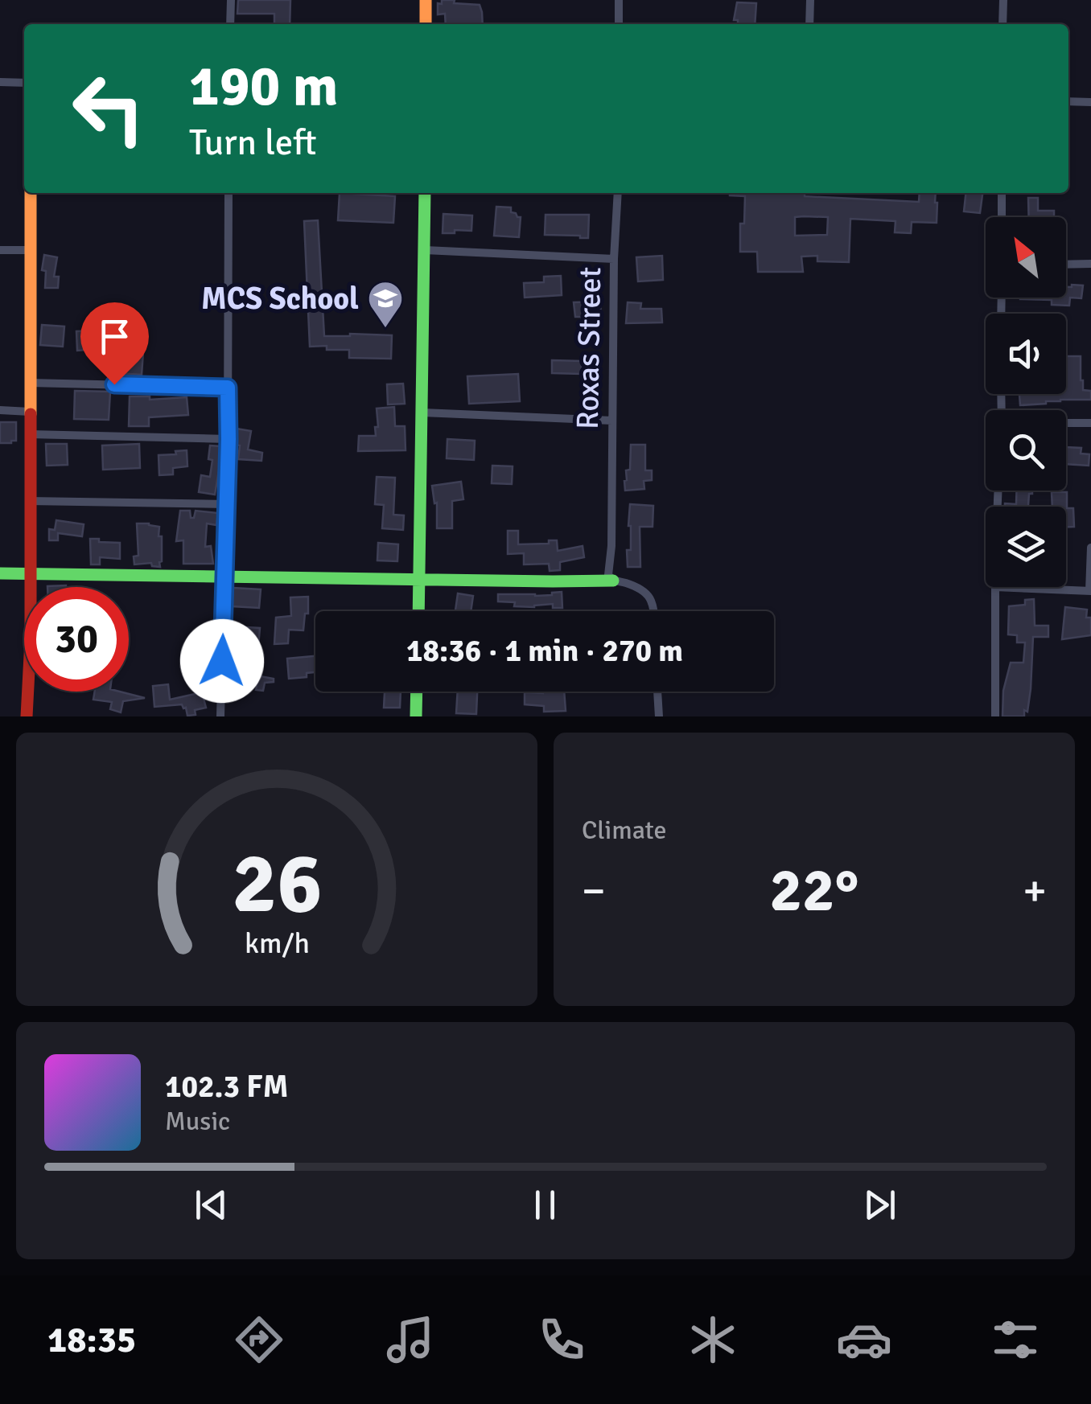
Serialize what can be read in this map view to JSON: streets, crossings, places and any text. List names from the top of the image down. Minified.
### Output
{"streets":{"street":["Roxas Street"]},"places":{"school or university":["MCS School"]},"north":"top left","page":{"turn":["190 m","Turn left"],"limit":"30","trip":"18:36 · 1 min · 270 m","tile":"Climate","heat":["−","22°","+"],"song":["102.3 FM","Music"],"tabs":"18:35","gauge":["26","km/h"]}}
